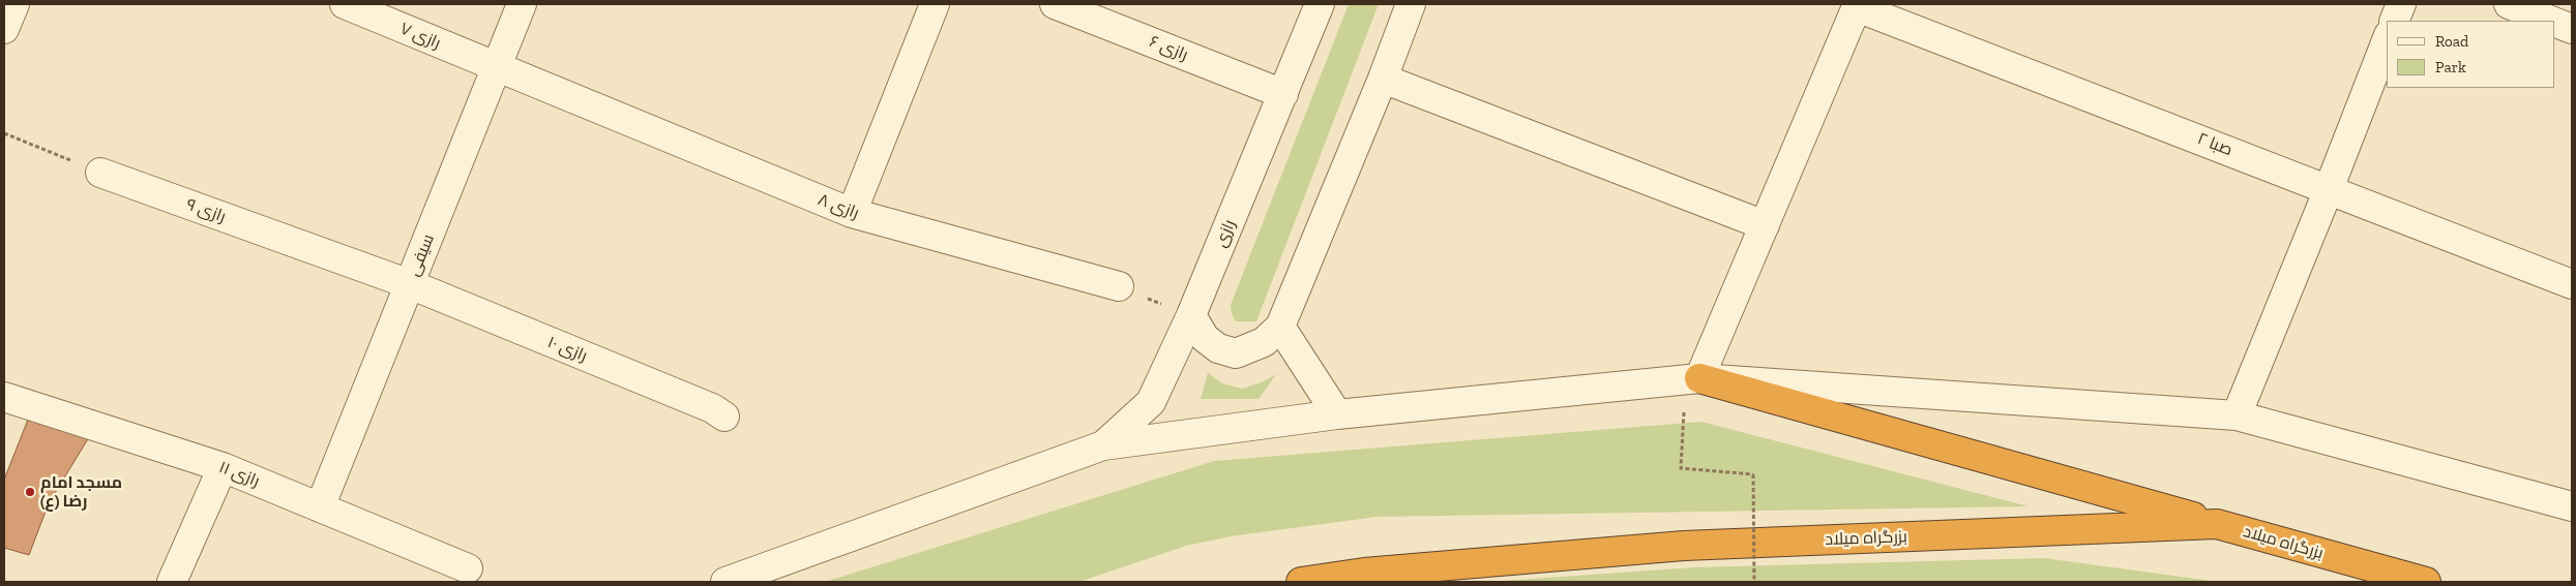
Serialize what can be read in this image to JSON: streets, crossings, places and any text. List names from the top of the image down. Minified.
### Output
{"streets":{"highway":["بزرگراه میلاد"],"street":["رازی ۷","رازی ۶","صبا ۲","رازی ۸","رازی ۹","رازی","سیفی","رازی ۱۰","رازی ۱۱"]},"crossings":[["رازی ۷","رازی ۸"],["رازی ۷","سیفی"],["رازی ۶","رازی"],["رازی ۸","سیفی"],["رازی ۹","سیفی"],["رازی ۹","رازی ۱۰"],["سیفی","رازی ۱۰"],["سیفی","رازی ۱۱"]],"places":["مسجد امام رضا (ع)"],"legend":["Road","Park"]}
